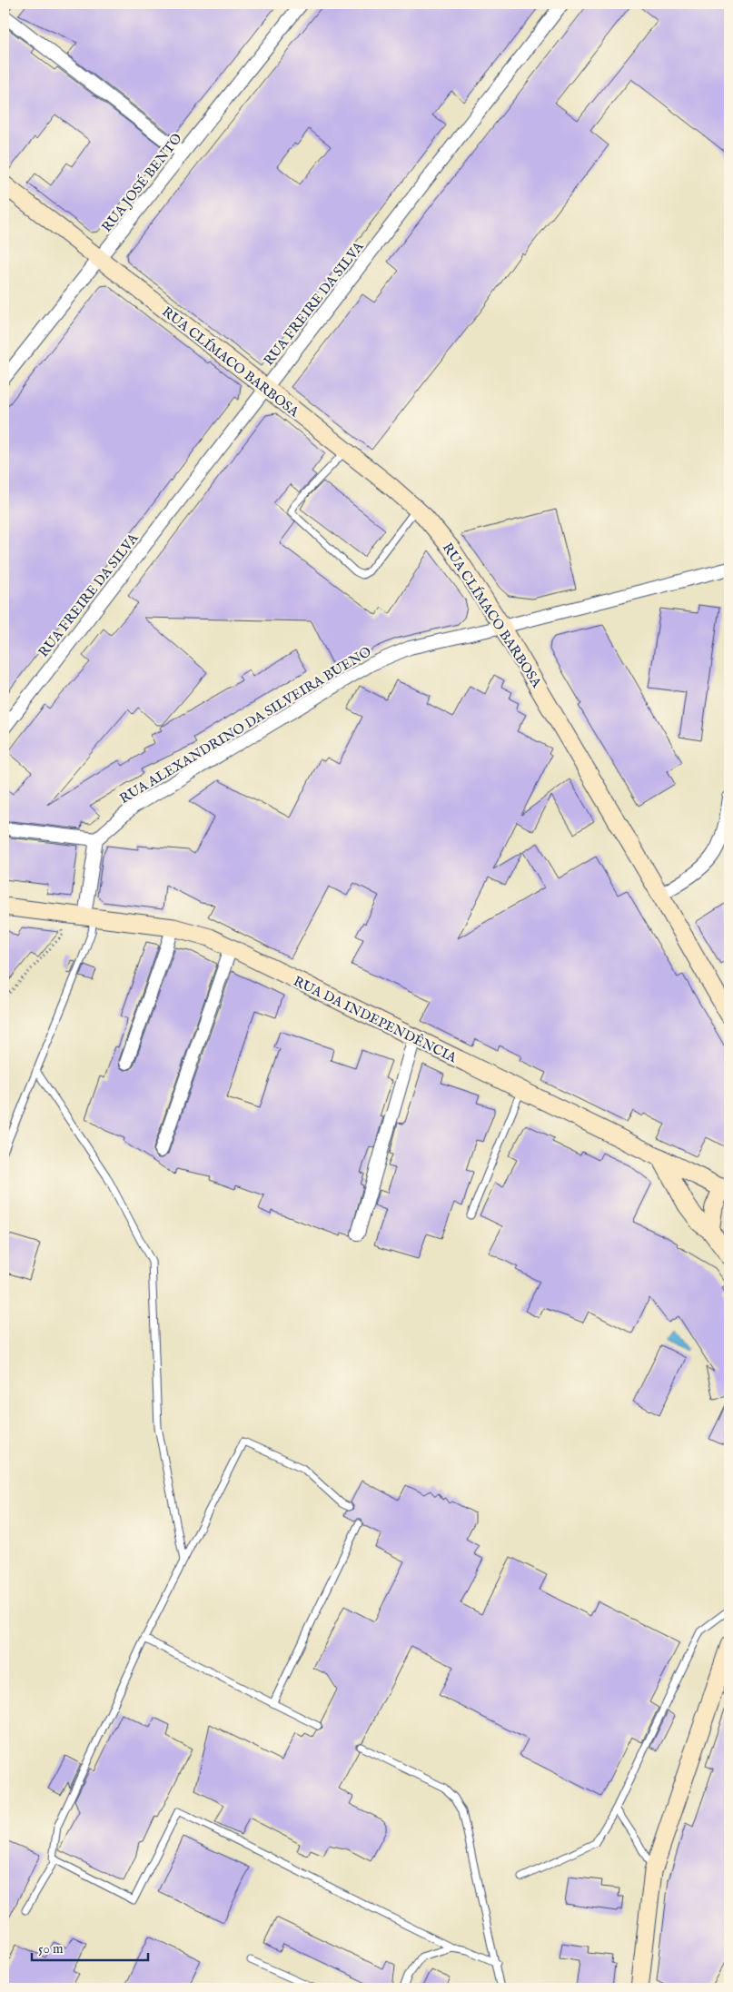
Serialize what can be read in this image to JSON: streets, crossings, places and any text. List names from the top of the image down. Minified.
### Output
{"streets":{"main road":["RUA CLÍMACO BARBOSA","RUA DA INDEPENDÊNCIA"],"street":["RUA JOSÉ BENTO","RUA FREIRE DA SILVA","RUA ALEXANDRINO DA SILVEIRA BUENO"]},"crossings":[["RUA JOSÉ BENTO","RUA CLÍMACO BARBOSA"],["RUA FREIRE DA SILVA","RUA CLÍMACO BARBOSA"],["RUA CLÍMACO BARBOSA","RUA ALEXANDRINO DA SILVEIRA BUENO"]],"scale_bar":"50 m"}
